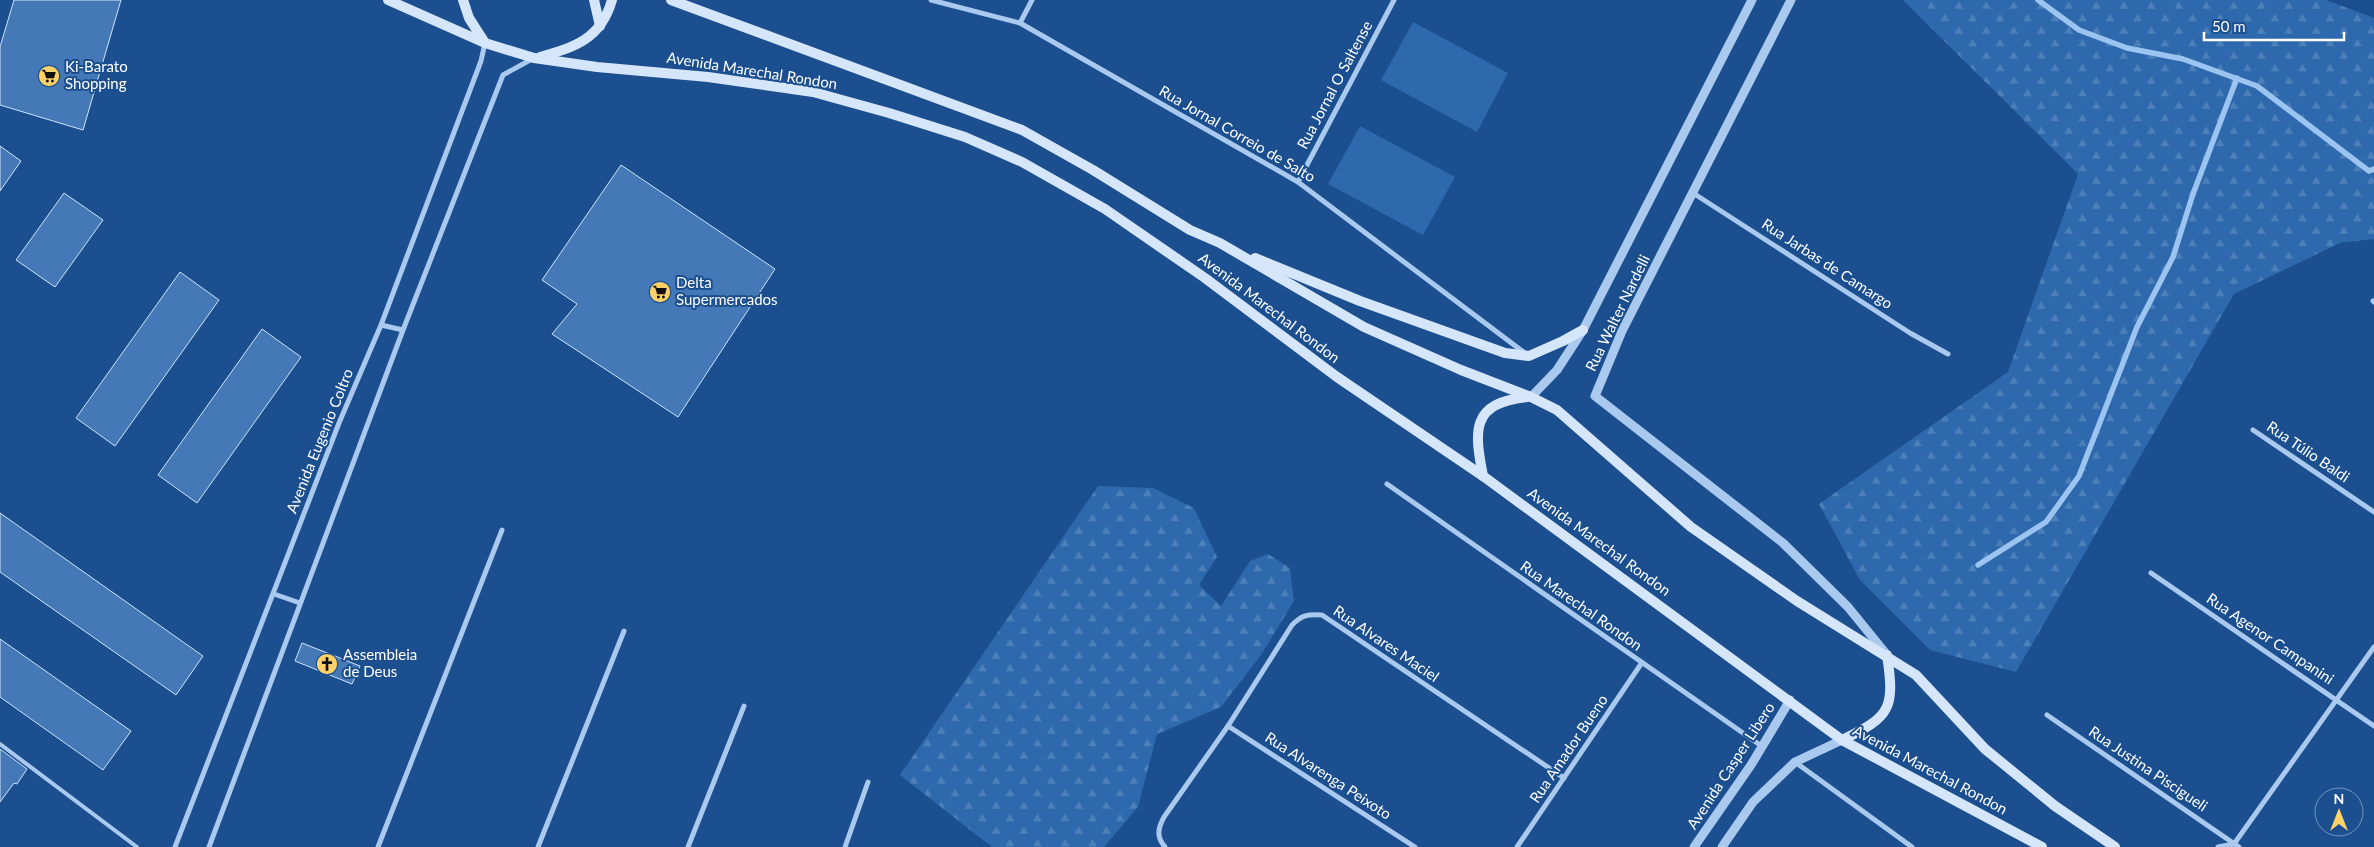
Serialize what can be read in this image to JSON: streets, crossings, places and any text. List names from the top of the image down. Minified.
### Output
{"streets":{"main road":["Avenida Marechal Rondon"],"street":["Rua Jornal O Saltense","Rua Jornal Correio de Salto","Rua Jarbas de Camargo","Rua Walter Nardelli","Avenida Eugenio Coltro","Rua Túlio Baldi","Rua Marechal Rondon","Rua Agenor Campanini","Rua Alvares Maciel","Rua Amador Bueno","Avenida Casper Libero","Rua Justina Piscigueli","Rua Alvarenga Peixoto"]},"crossings":[["Avenida Marechal Rondon","Rua Walter Nardelli"],["Avenida Marechal Rondon","Avenida Eugenio Coltro"],["Avenida Marechal Rondon","Avenida Casper Libero"],["Rua Jornal O Saltense","Rua Jornal Correio de Salto"],["Rua Jarbas de Camargo","Rua Walter Nardelli"],["Rua Marechal Rondon","Rua Amador Bueno"],["Rua Marechal Rondon","Avenida Casper Libero"],["Rua Alvares Maciel","Rua Amador Bueno"],["Rua Alvares Maciel","Rua Alvarenga Peixoto"]],"places":{"supermarket":["Ki-Barato Shopping","Delta Supermercados"],"church":["Assembleia de Deus"]},"scale_bar":"50 m","north":"top"}
